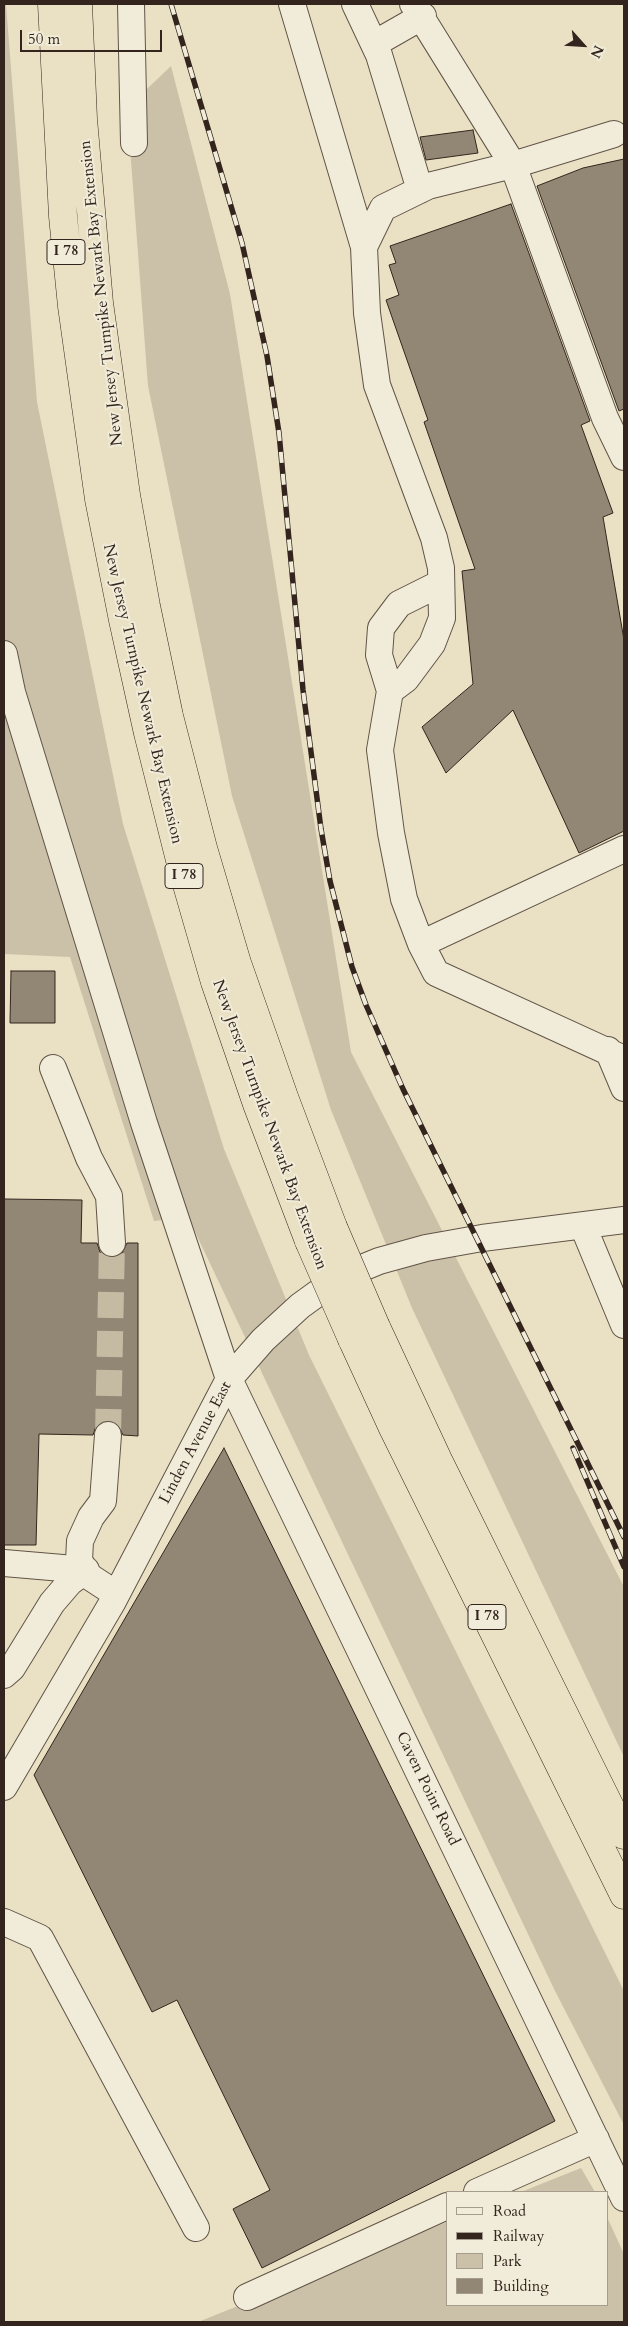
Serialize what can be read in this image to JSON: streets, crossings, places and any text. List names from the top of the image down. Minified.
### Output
{"streets":{"highway":["I 78","New Jersey Turnpike Newark Bay Extension"],"street":["Linden Avenue East","Caven Point Road"]},"crossings":[["Linden Avenue East","Caven Point Road"]],"legend":["Road","Railway","Park","Building"],"scale_bar":"50 m","north":"bottom right"}
